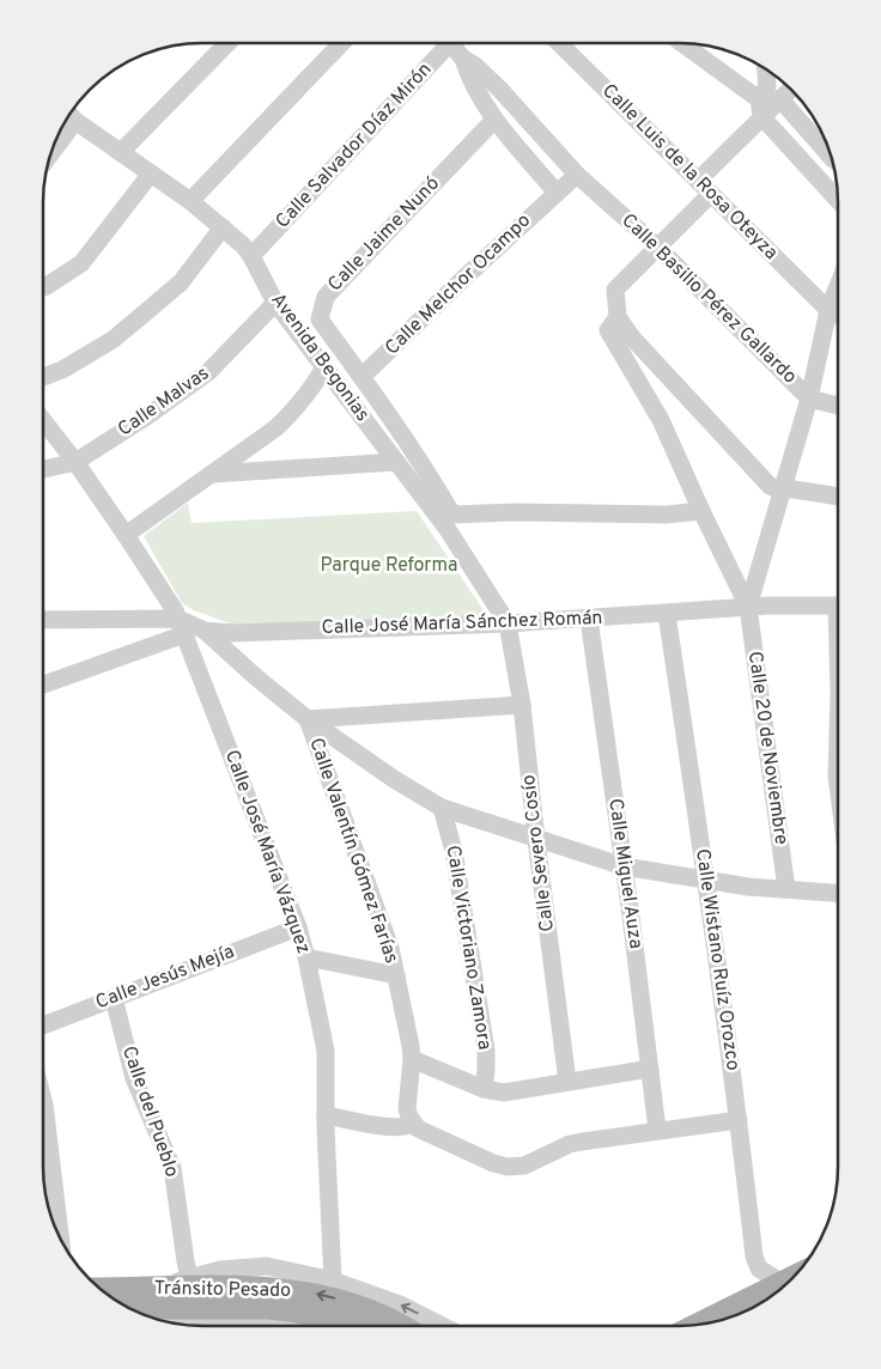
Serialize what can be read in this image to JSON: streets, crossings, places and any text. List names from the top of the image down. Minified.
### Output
{"streets":{"main road":["Tránsito Pesado"],"street":["Calle Salvador Díaz Mirón","Calle Luis de la Rosa Oteyza","Calle Jaime Nunó","Calle Melchor Ocampo","Calle Basilio Pérez Gallardo","Avenida Begonias","Calle Malvas","Calle José María Sánchez Román","Calle 20 de Noviembre","Calle Valentín Gómez Farías","Calle José María Vázquez","Calle Severo Cosío","Calle Miguel Auza","Calle Victoriano Zamora","Calle Wistano Ruíz Orozco","Calle Jesús Mejía","Calle del Pueblo"]},"crossings":[["Calle Salvador Díaz Mirón","Avenida Begonias"],["Calle Jaime Nunó","Calle Melchor Ocampo"],["Calle Jaime Nunó","Calle Basilio Pérez Gallardo"],["Calle Melchor Ocampo","Calle Basilio Pérez Gallardo"],["Calle Melchor Ocampo","Avenida Begonias"],["Avenida Begonias","Calle Malvas"],["Avenida Begonias","Calle José María Sánchez Román"],["Avenida Begonias","Calle Severo Cosío"],["Calle Malvas","Calle José María Vázquez"],["Calle José María Sánchez Román","Calle 20 de Noviembre"],["Calle José María Sánchez Román","Calle José María Vázquez"],["Calle José María Sánchez Román","Calle Severo Cosío"],["Calle José María Sánchez Román","Calle Miguel Auza"],["Calle José María Sánchez Román","Calle Wistano Ruíz Orozco"],["Calle José María Vázquez","Calle Jesús Mejía"],["Calle Jesús Mejía","Calle del Pueblo"]],"parks":["Parque Reforma"]}
